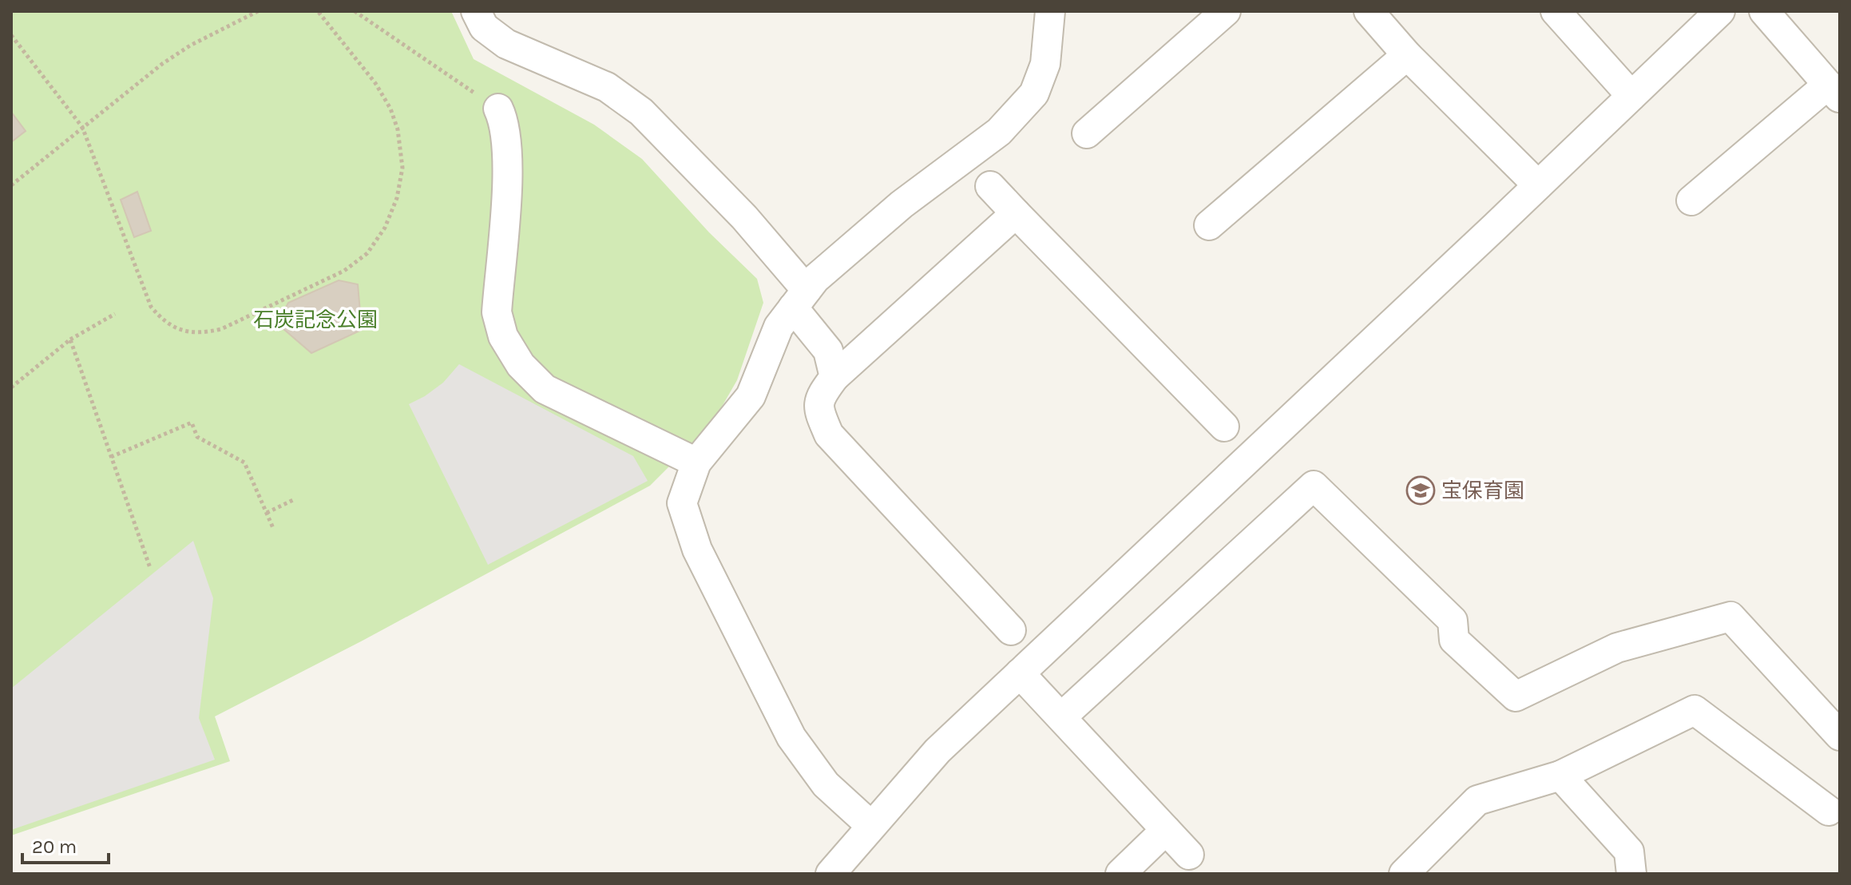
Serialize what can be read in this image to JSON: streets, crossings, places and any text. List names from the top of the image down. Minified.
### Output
{"parks":["石炭記念公園"],"places":{"school or university":["宝保育園"]},"scale_bar":"20 m"}
